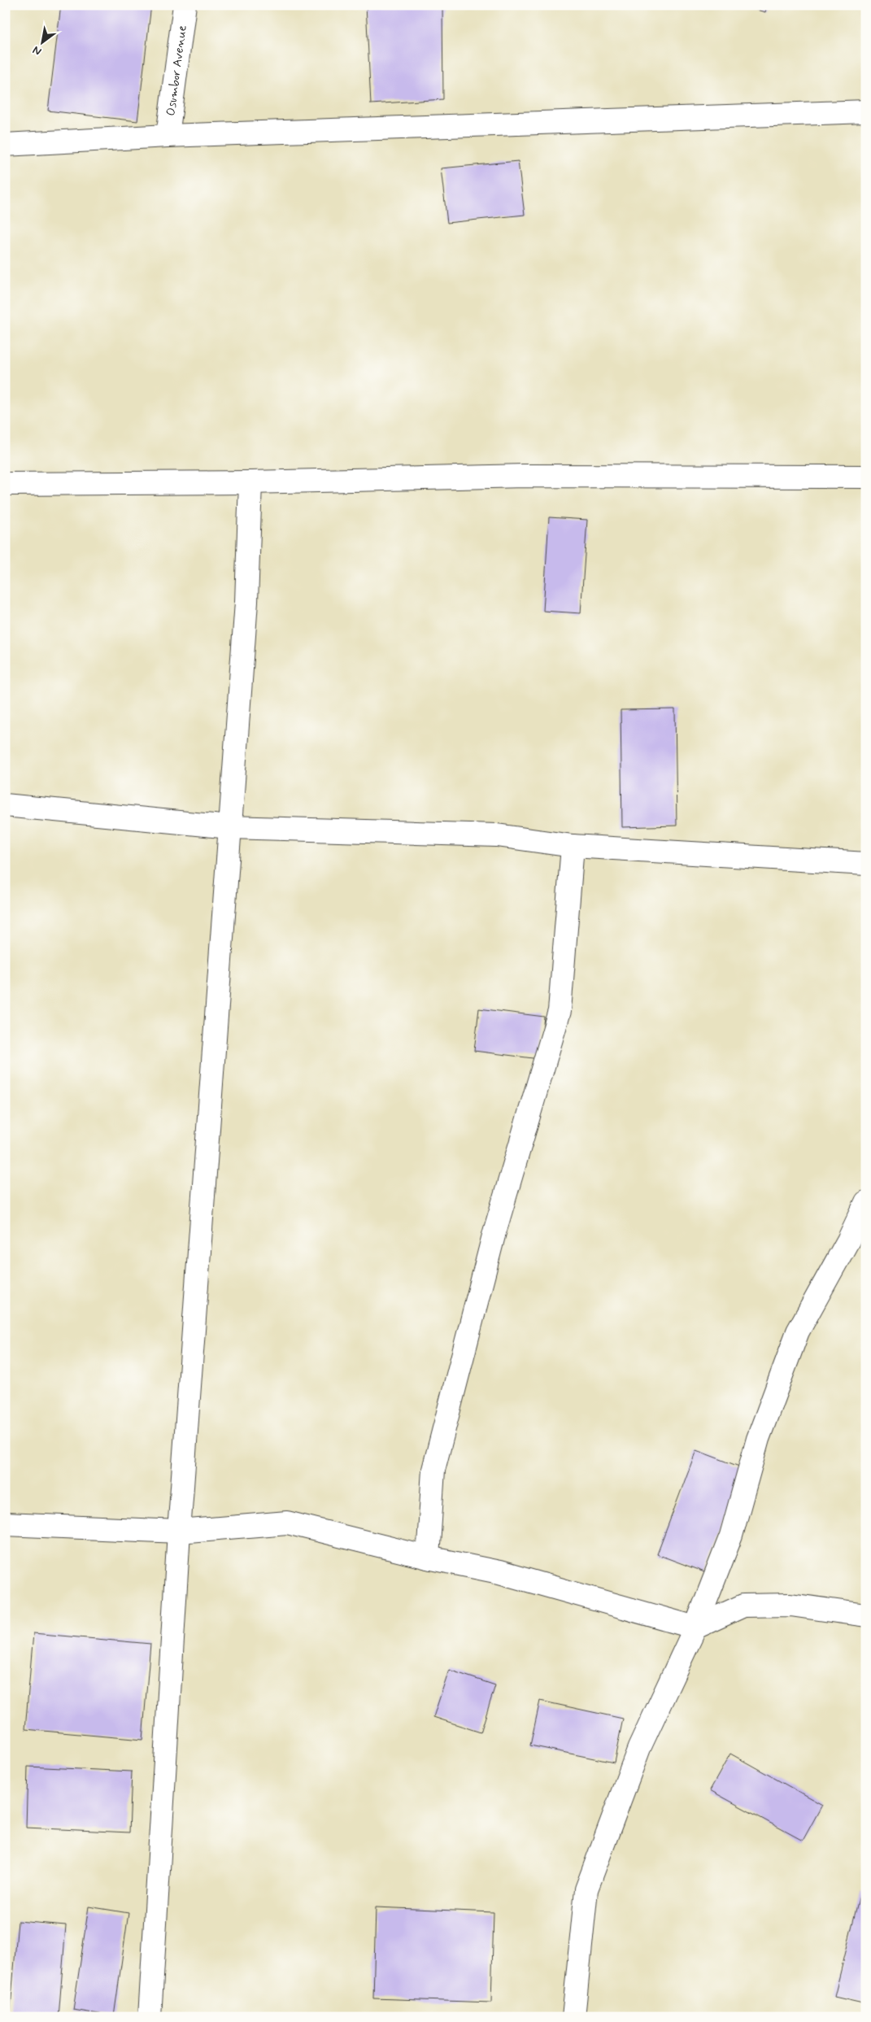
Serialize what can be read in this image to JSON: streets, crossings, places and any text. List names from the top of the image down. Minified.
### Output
{"streets":{"street":["Osumbor Avenue"]},"north":"bottom left"}
